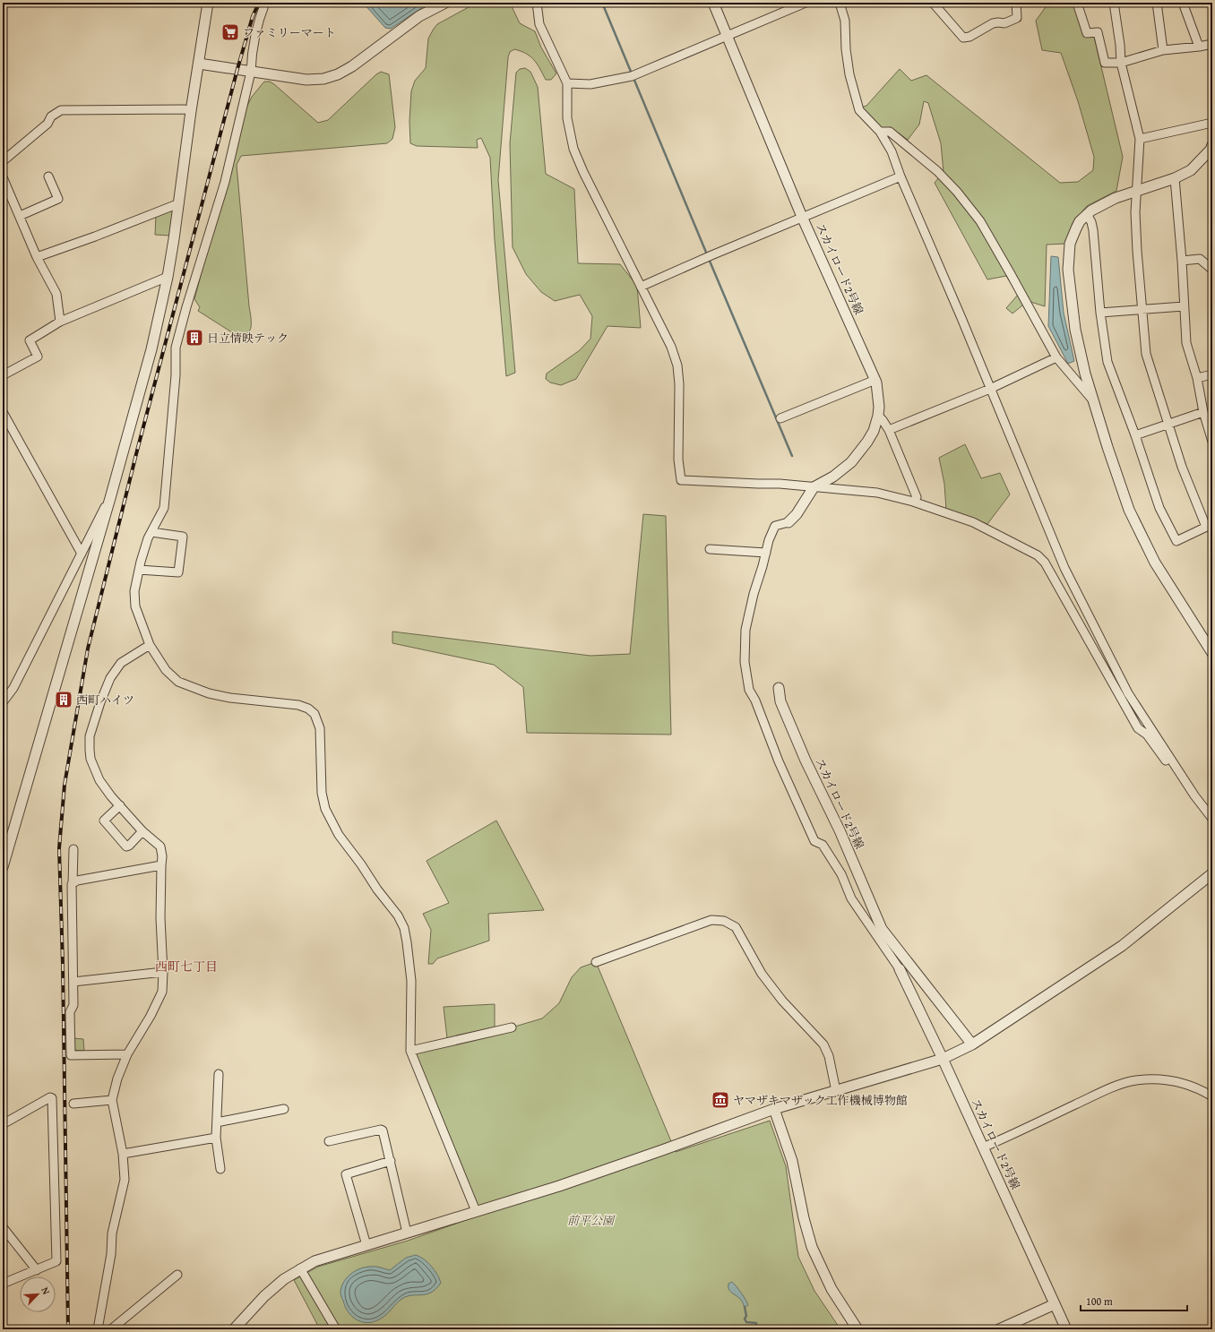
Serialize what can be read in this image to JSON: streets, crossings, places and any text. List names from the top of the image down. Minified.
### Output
{"streets":{"street":["スカイロード2号線"]},"districts":["西町七丁目"],"parks":["前平公園"],"places":{"supermarket":["ファミリーマート"],"building":["日立情映テック","西町ハイツ"],"museum":["ヤマザキマザック工作機械博物館"]},"scale_bar":"100 m","north":"top right"}
